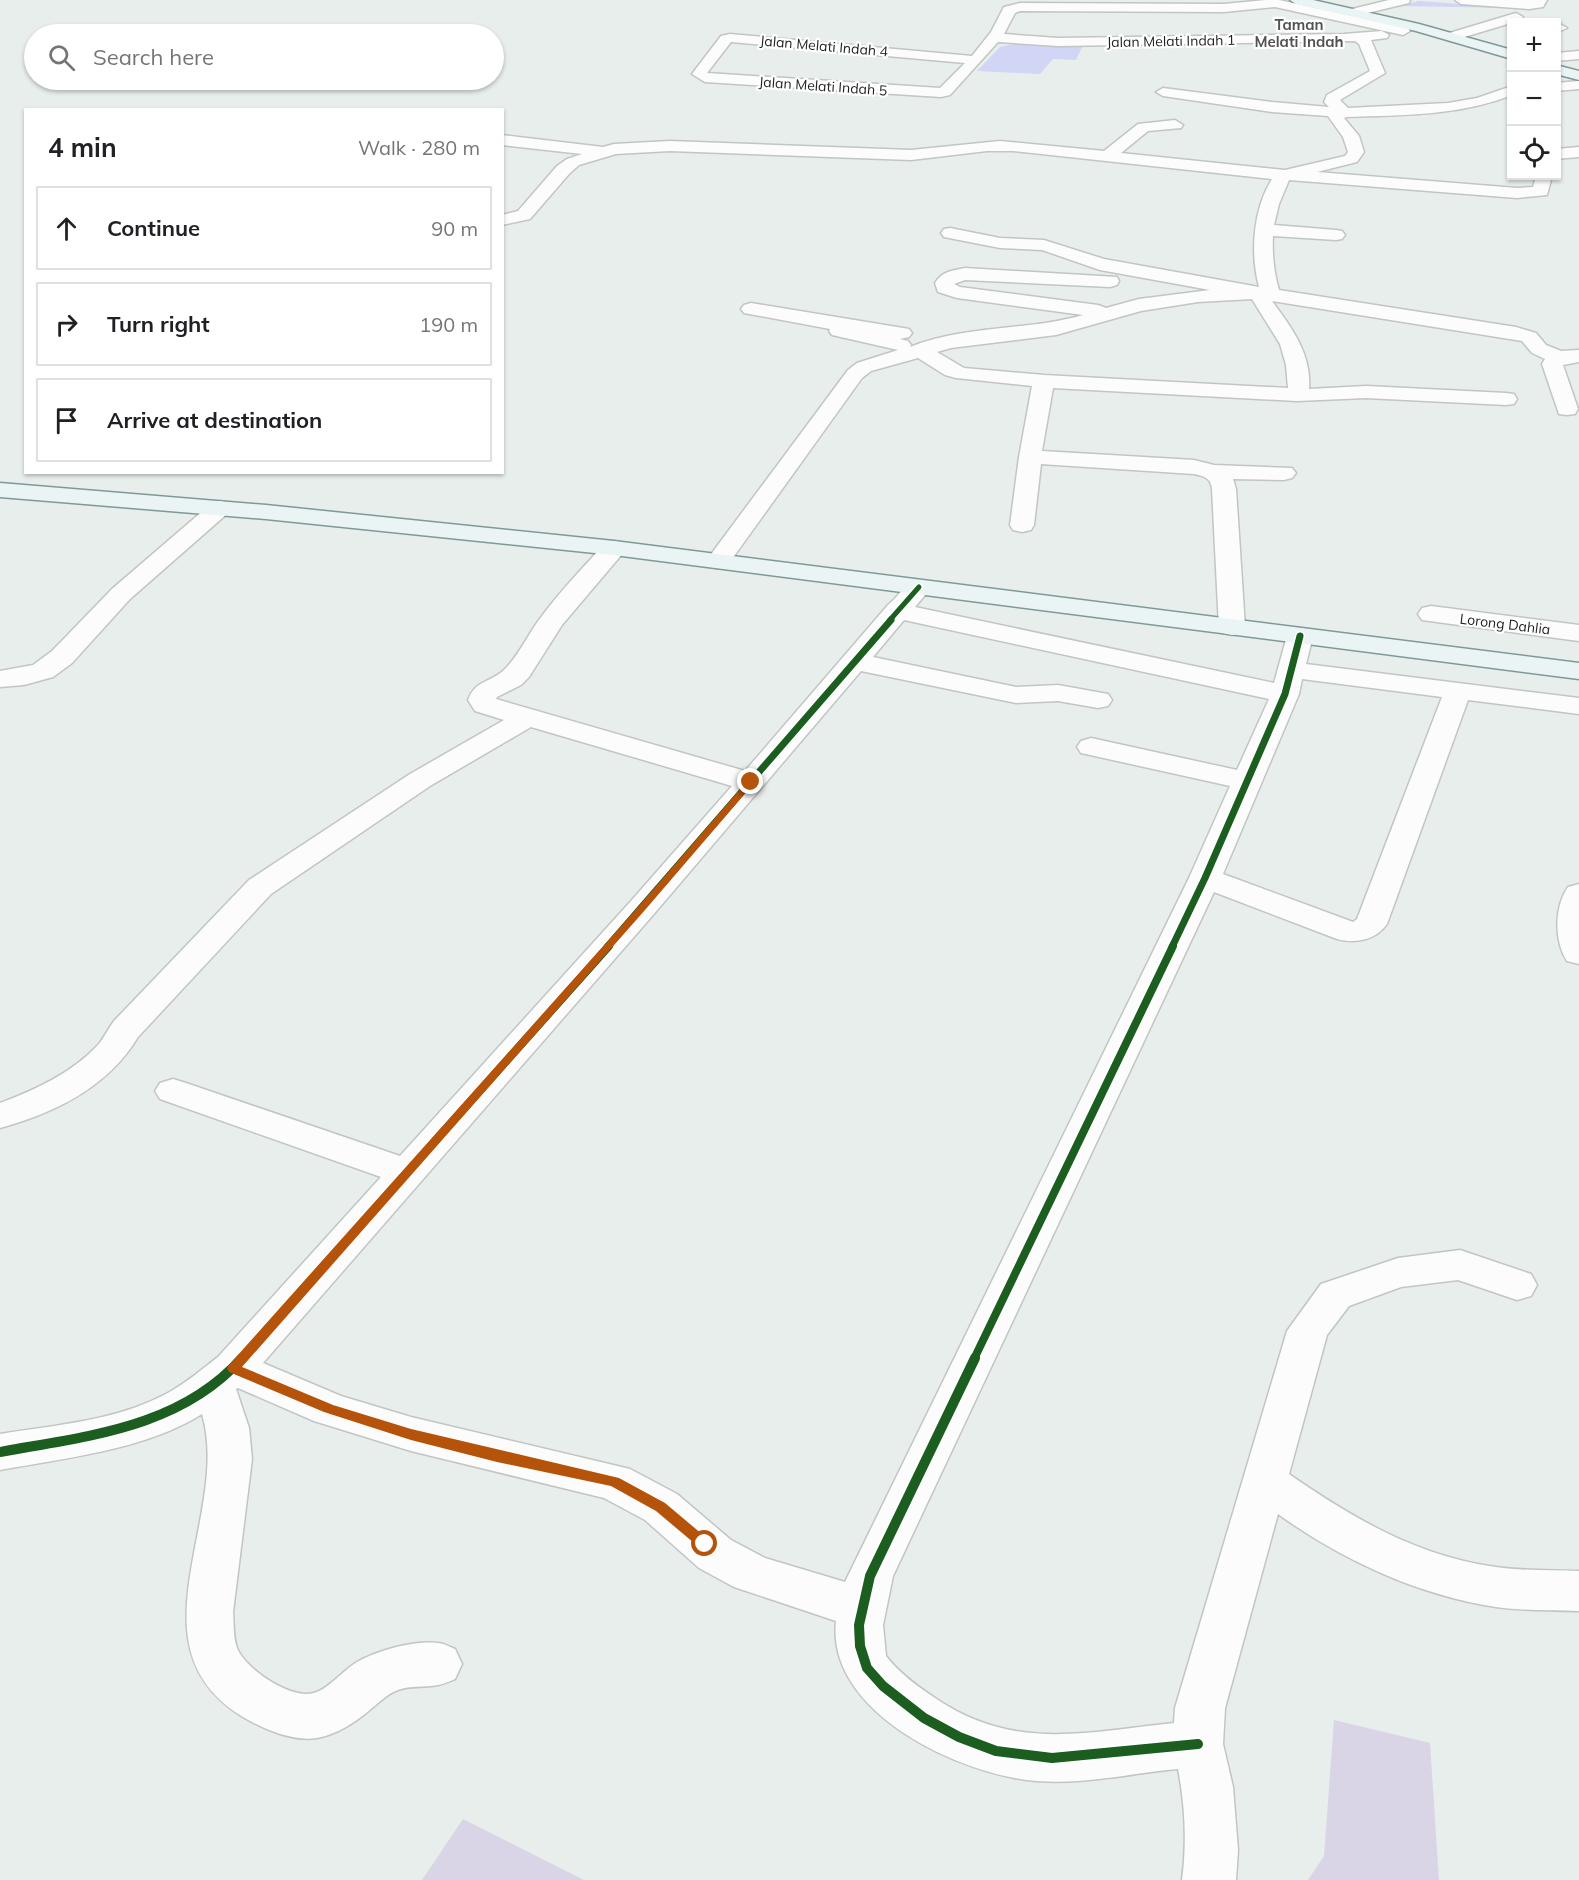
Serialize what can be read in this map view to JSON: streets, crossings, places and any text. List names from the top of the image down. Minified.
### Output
{"streets":{"street":["Jalan Melati Indah 1","Jalan Melati Indah 4","Jalan Melati Indah 5","Lorong Dahlia"]},"crossings":[["Jalan Melati Indah 4","Jalan Melati Indah 5"]],"districts":["Taman Melati Indah"],"page":{"map_buttons":["+","−"],"search":"Search here","heading":["4 min","Walk · 280 m"],"list":[["Continue","90 m"],["Turn right","190 m"],"Arrive at destination"]}}
